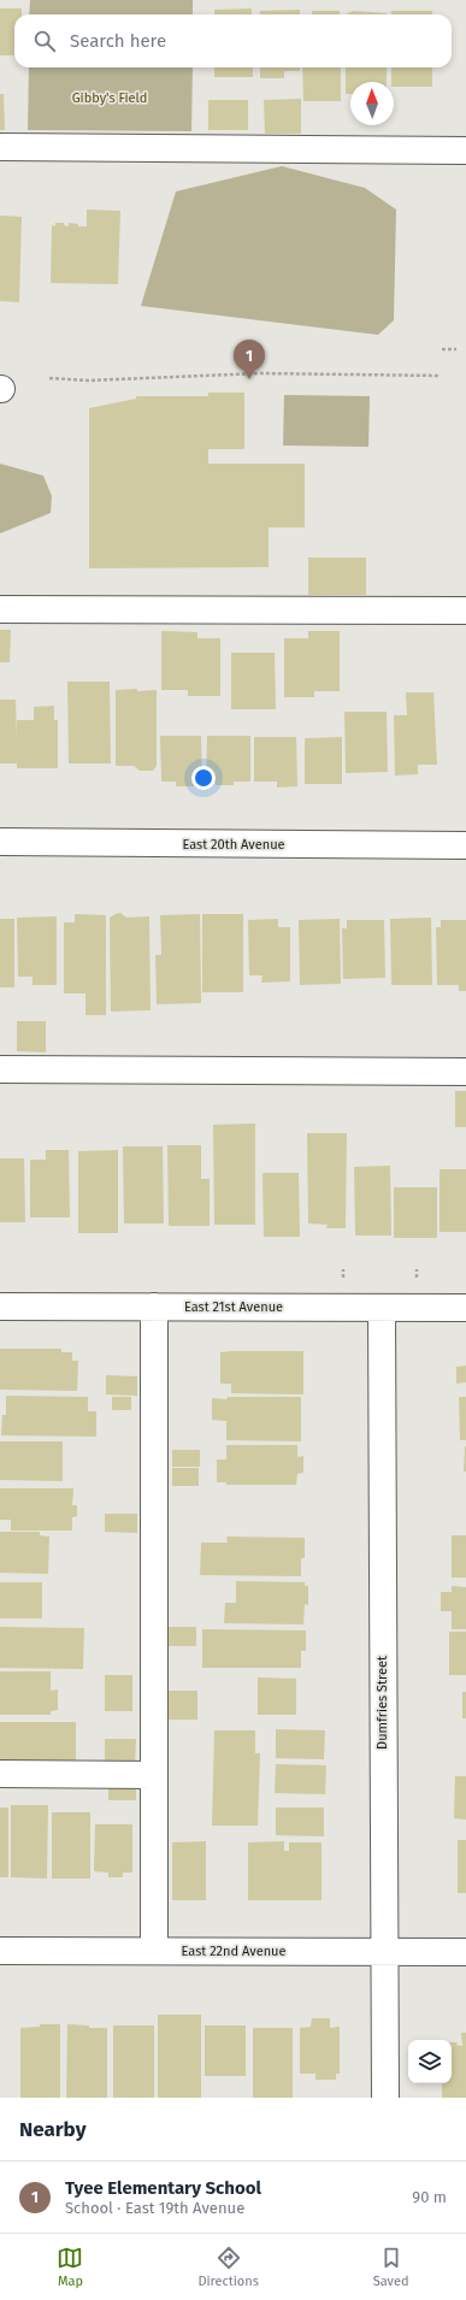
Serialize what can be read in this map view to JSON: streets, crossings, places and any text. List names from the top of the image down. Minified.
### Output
{"streets":{"street":["East 20th Avenue","East 21st Avenue","Dumfries Street","East 22nd Avenue"]},"crossings":[["East 21st Avenue","Dumfries Street"],["Dumfries Street","East 22nd Avenue"]],"parks":["Gibby's Field"],"north":"top","page":{"search":"Search here","pins":"1","heading":"Nearby","list":[{"mark":"1","name":"Tyee Elementary School","note":"School · East 19th Avenue","value":"90 m"}],"nav":["Map","Directions","Saved"]}}
